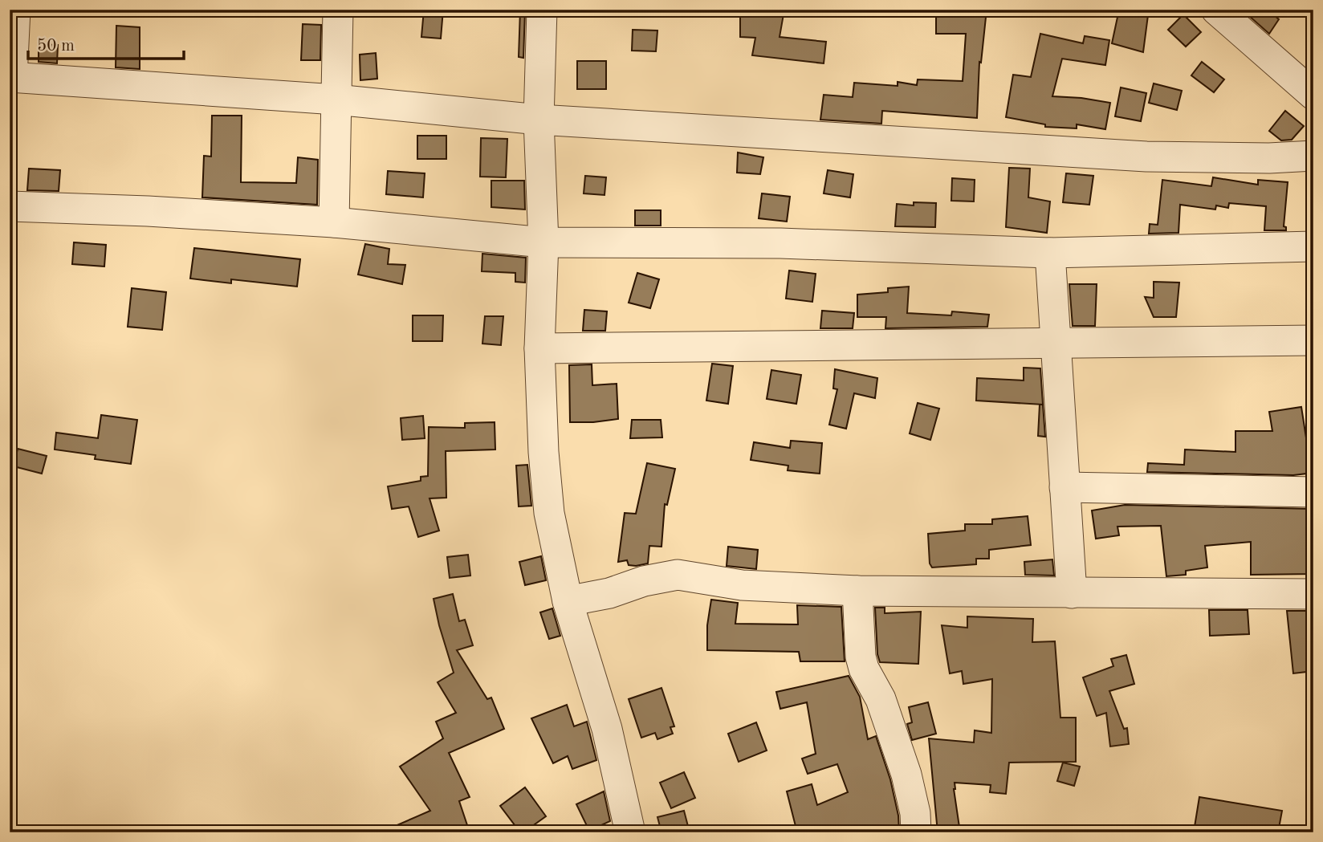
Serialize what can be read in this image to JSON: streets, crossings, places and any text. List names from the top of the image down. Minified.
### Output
{"scale_bar":"50 m"}
